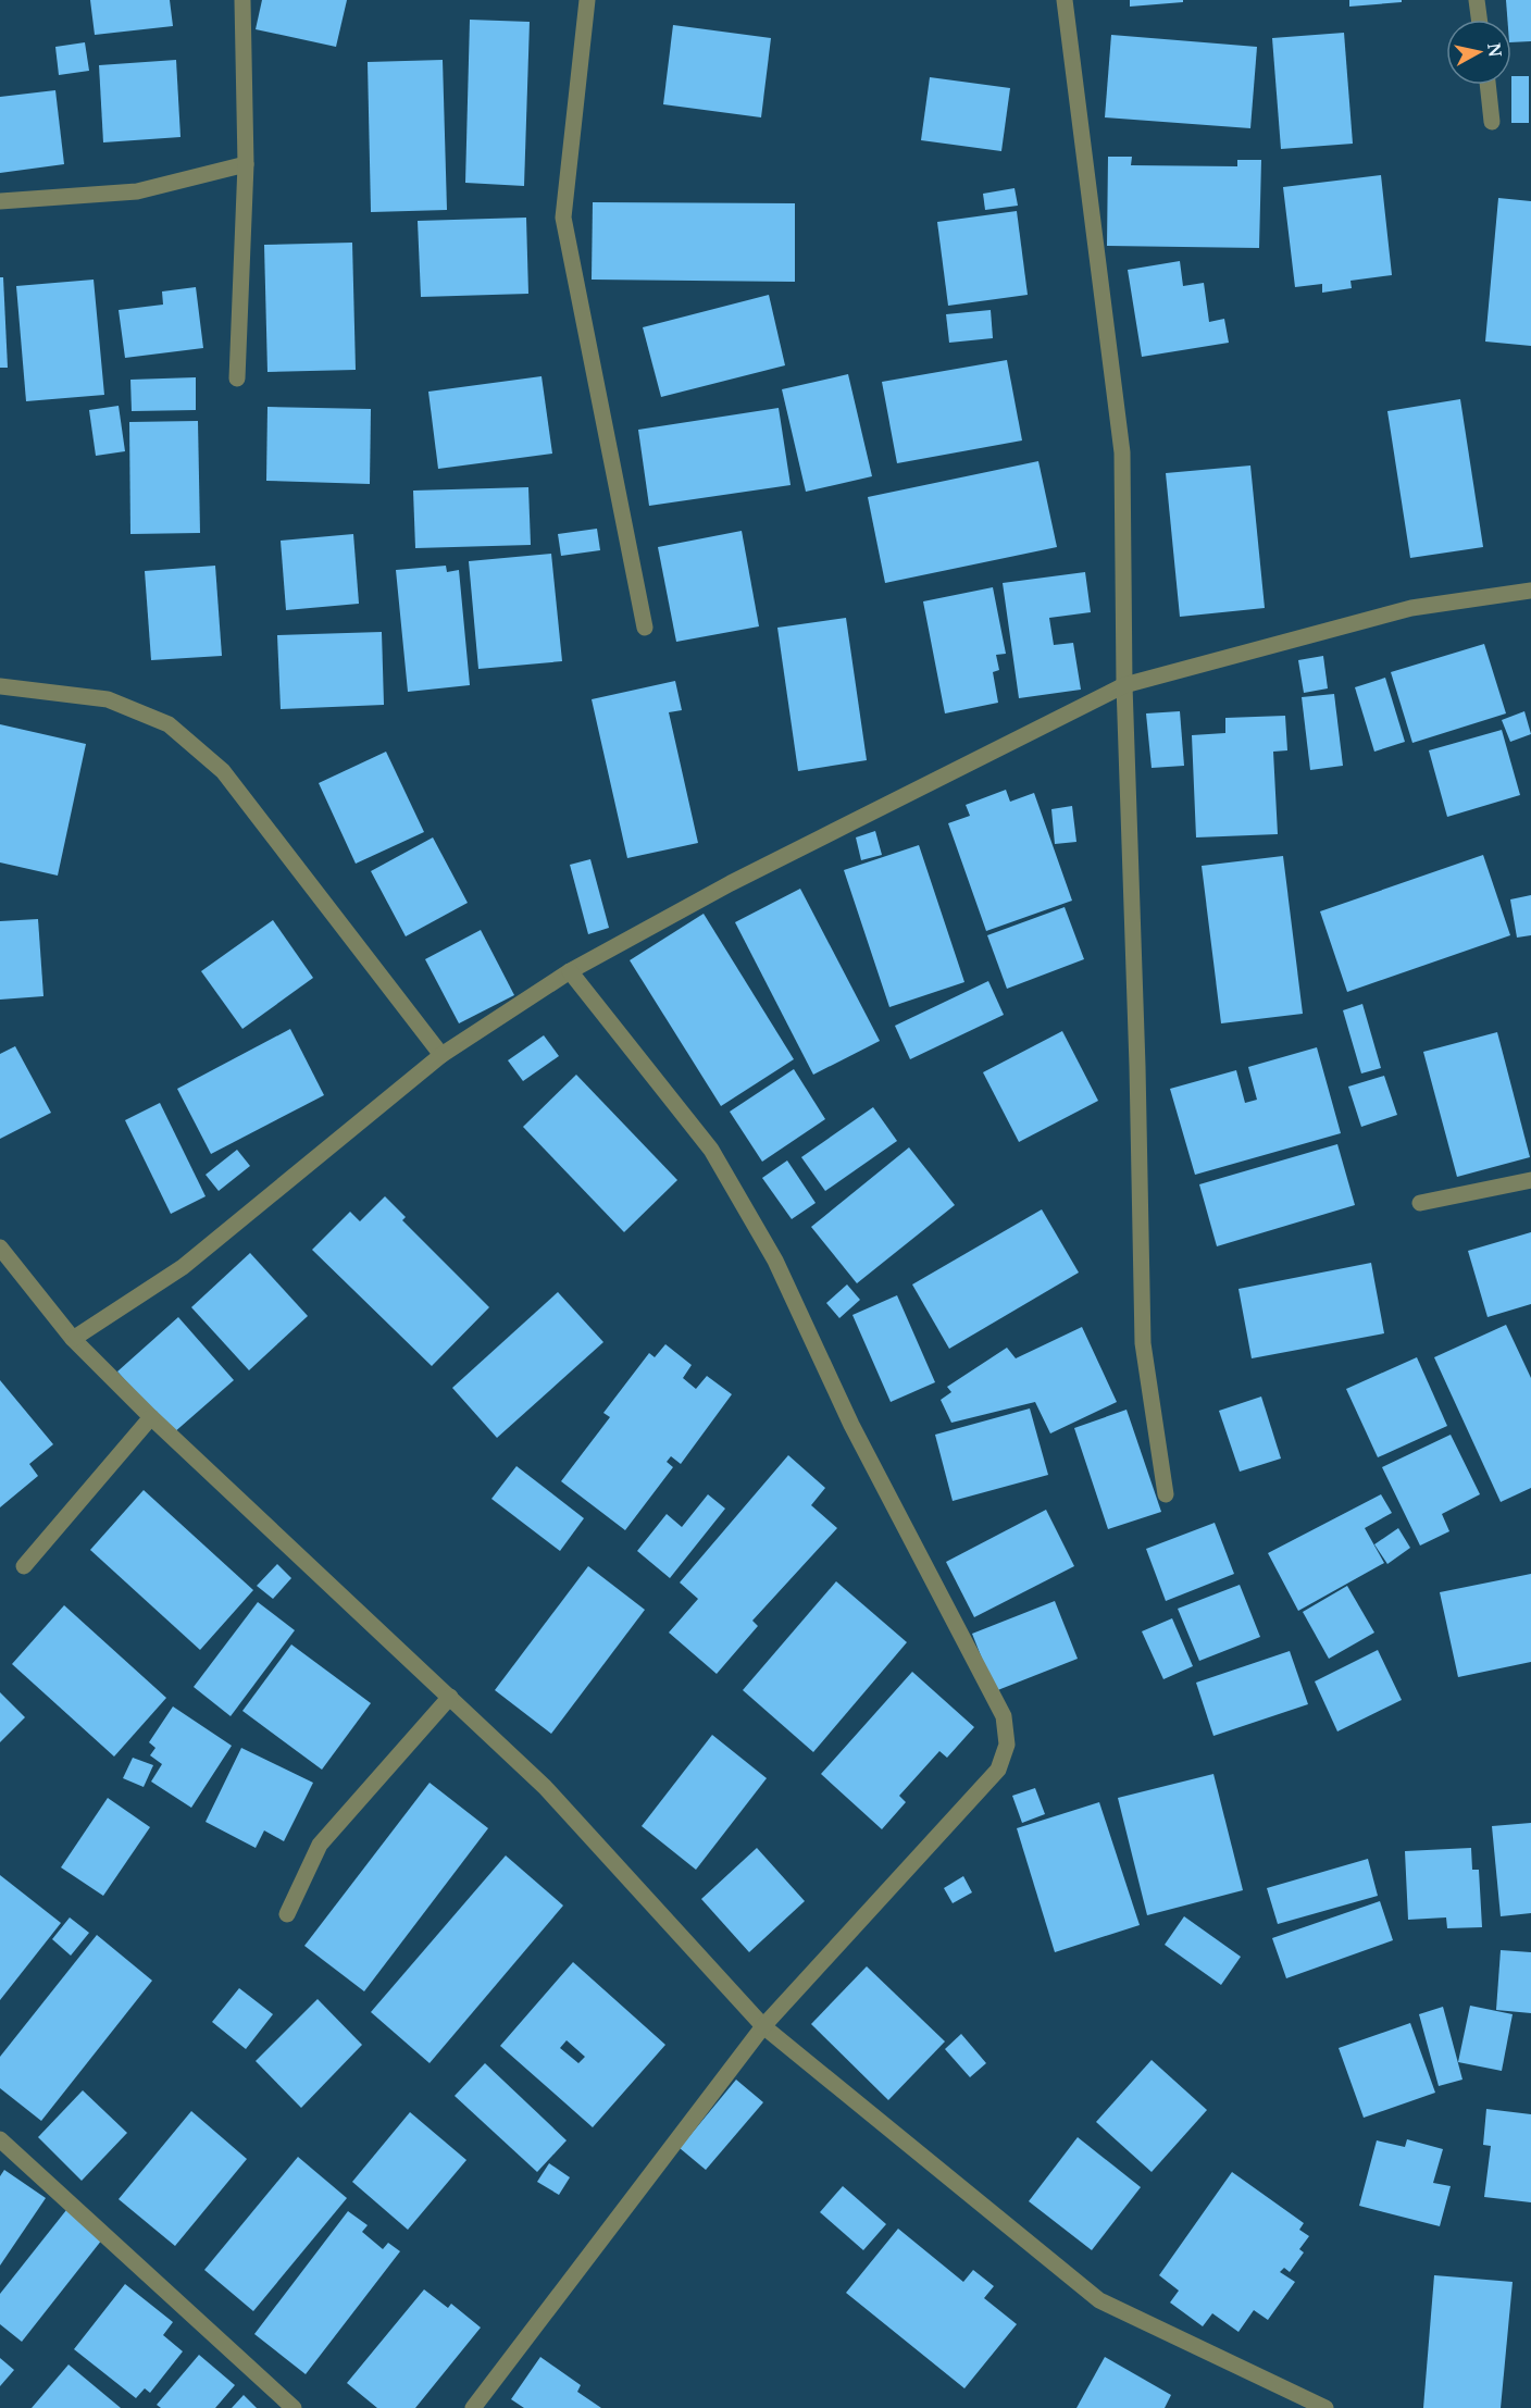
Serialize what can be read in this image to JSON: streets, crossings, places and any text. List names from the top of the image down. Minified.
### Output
{"north":"right"}
